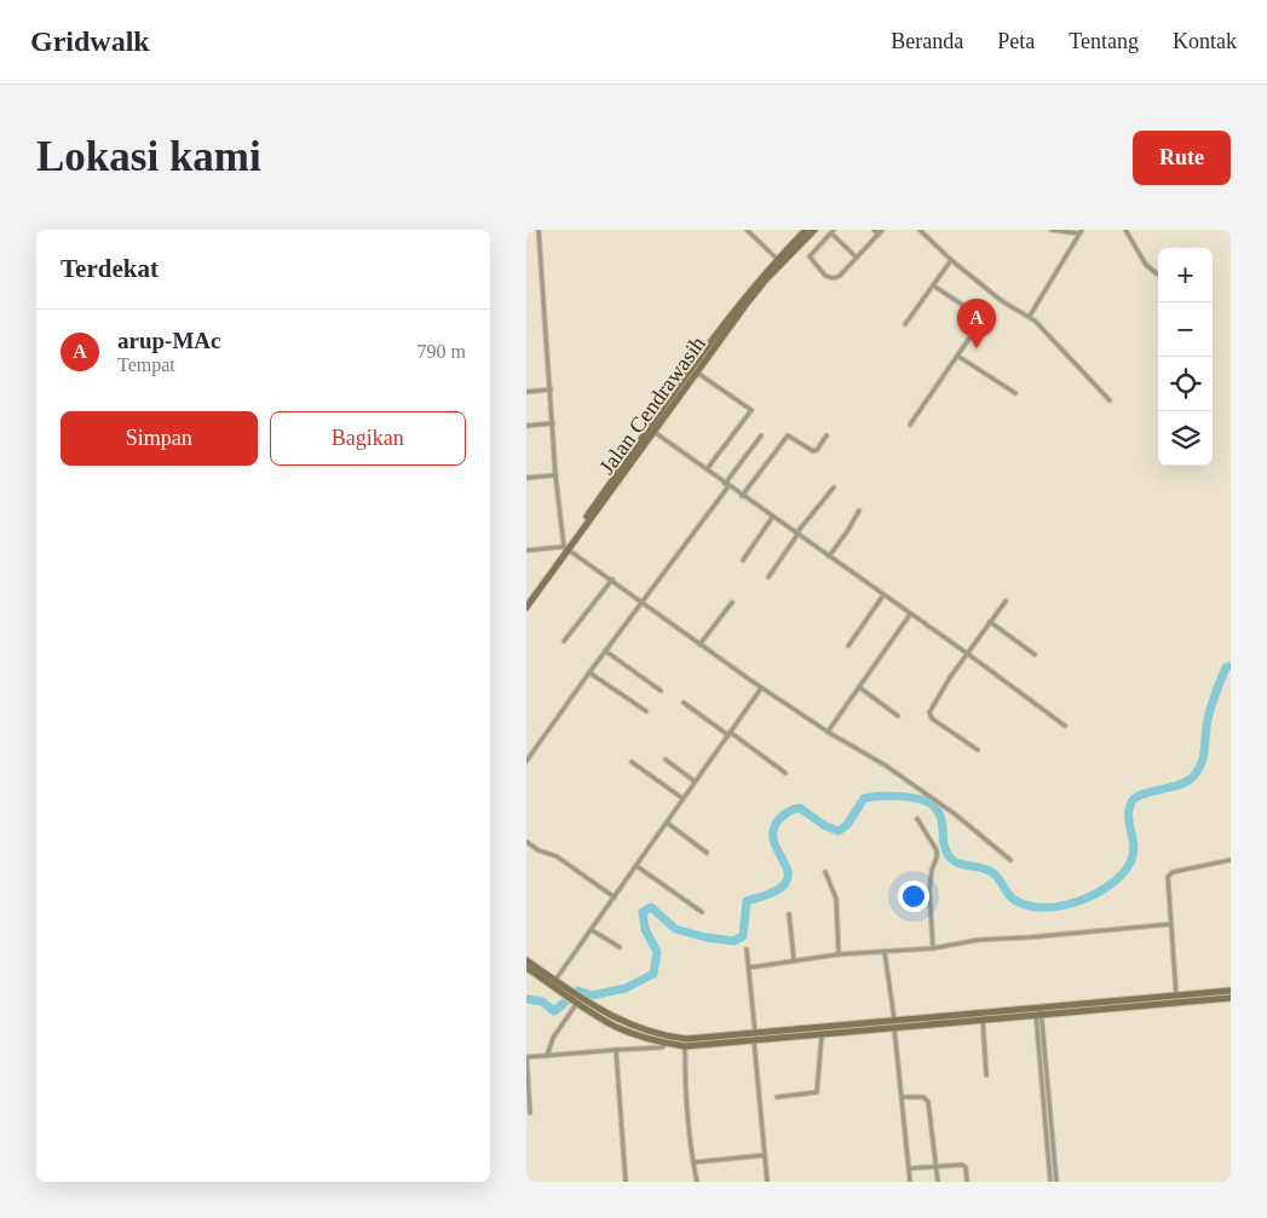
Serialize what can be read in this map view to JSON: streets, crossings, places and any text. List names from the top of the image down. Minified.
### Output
{"streets":{"street":["Jalan Cendrawasih"]},"page":{"header":"Gridwalk","nav":["Beranda","Peta","Tentang","Kontak"],"buttons":["Rute",["Simpan","Bagikan"]],"title":"Lokasi kami","heading":"Terdekat","map_buttons":["+","−"],"pins":"A","list":[{"mark":"A","name":"arup-MAc","note":"Tempat","value":"790 m"}]}}
